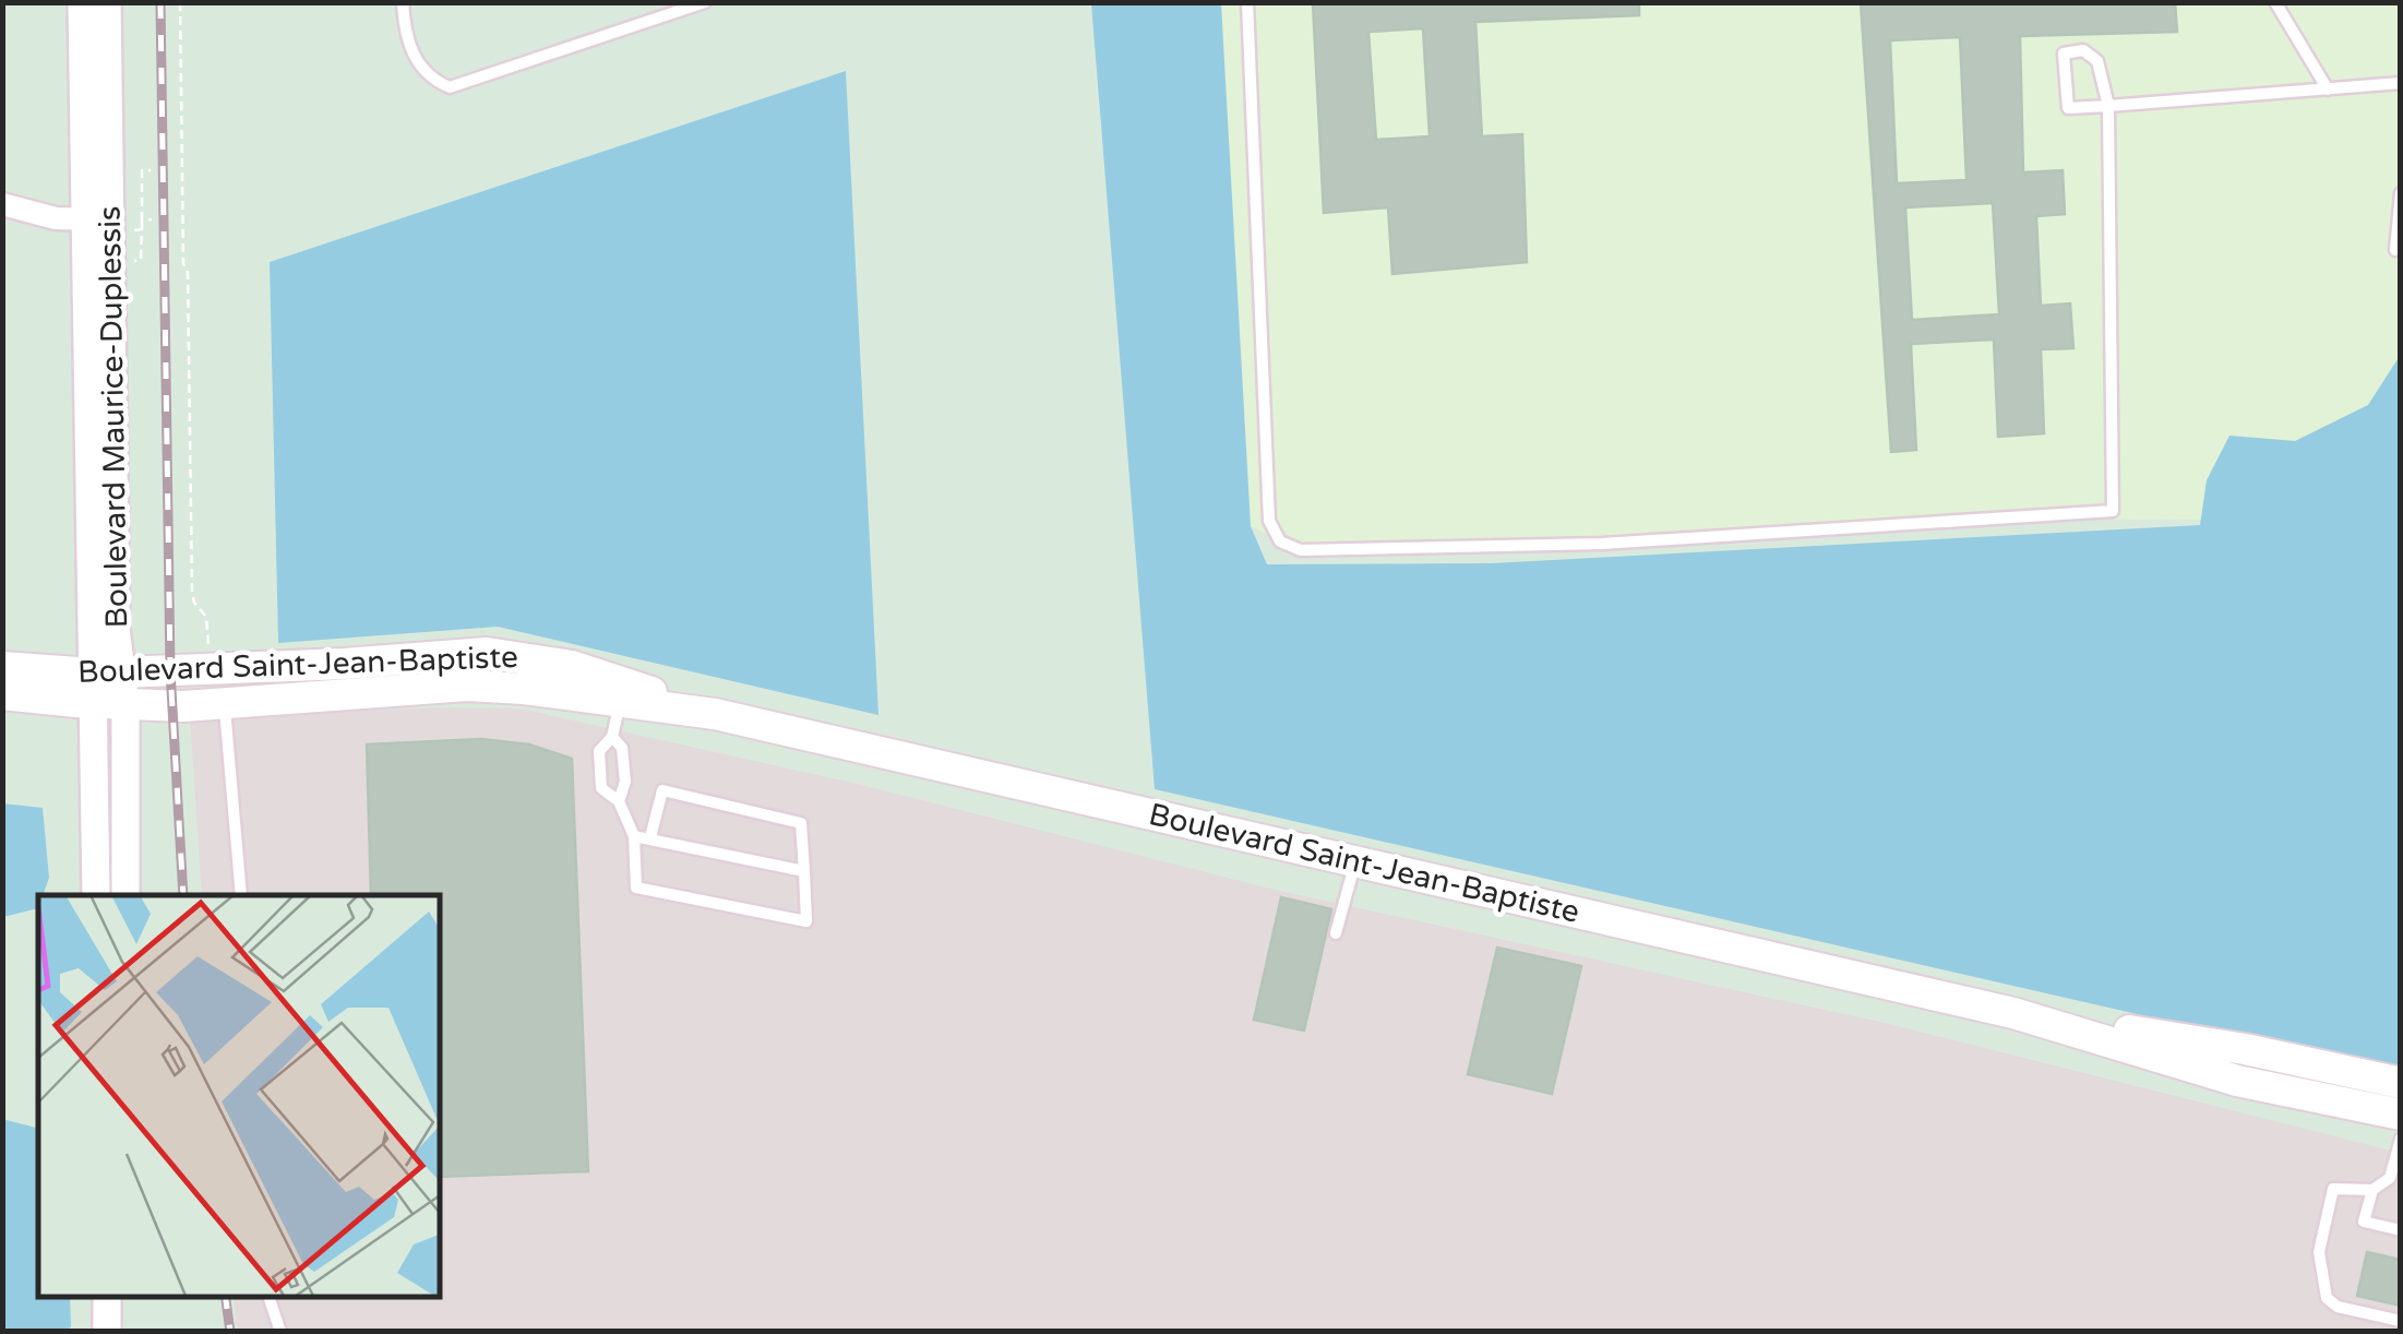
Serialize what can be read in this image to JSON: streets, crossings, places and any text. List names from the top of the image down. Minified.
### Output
{"streets":{"main road":["Boulevard Saint-Jean-Baptiste"],"street":["Boulevard Maurice-Duplessis"]},"crossings":[["Boulevard Maurice-Duplessis","Boulevard Saint-Jean-Baptiste"]]}
